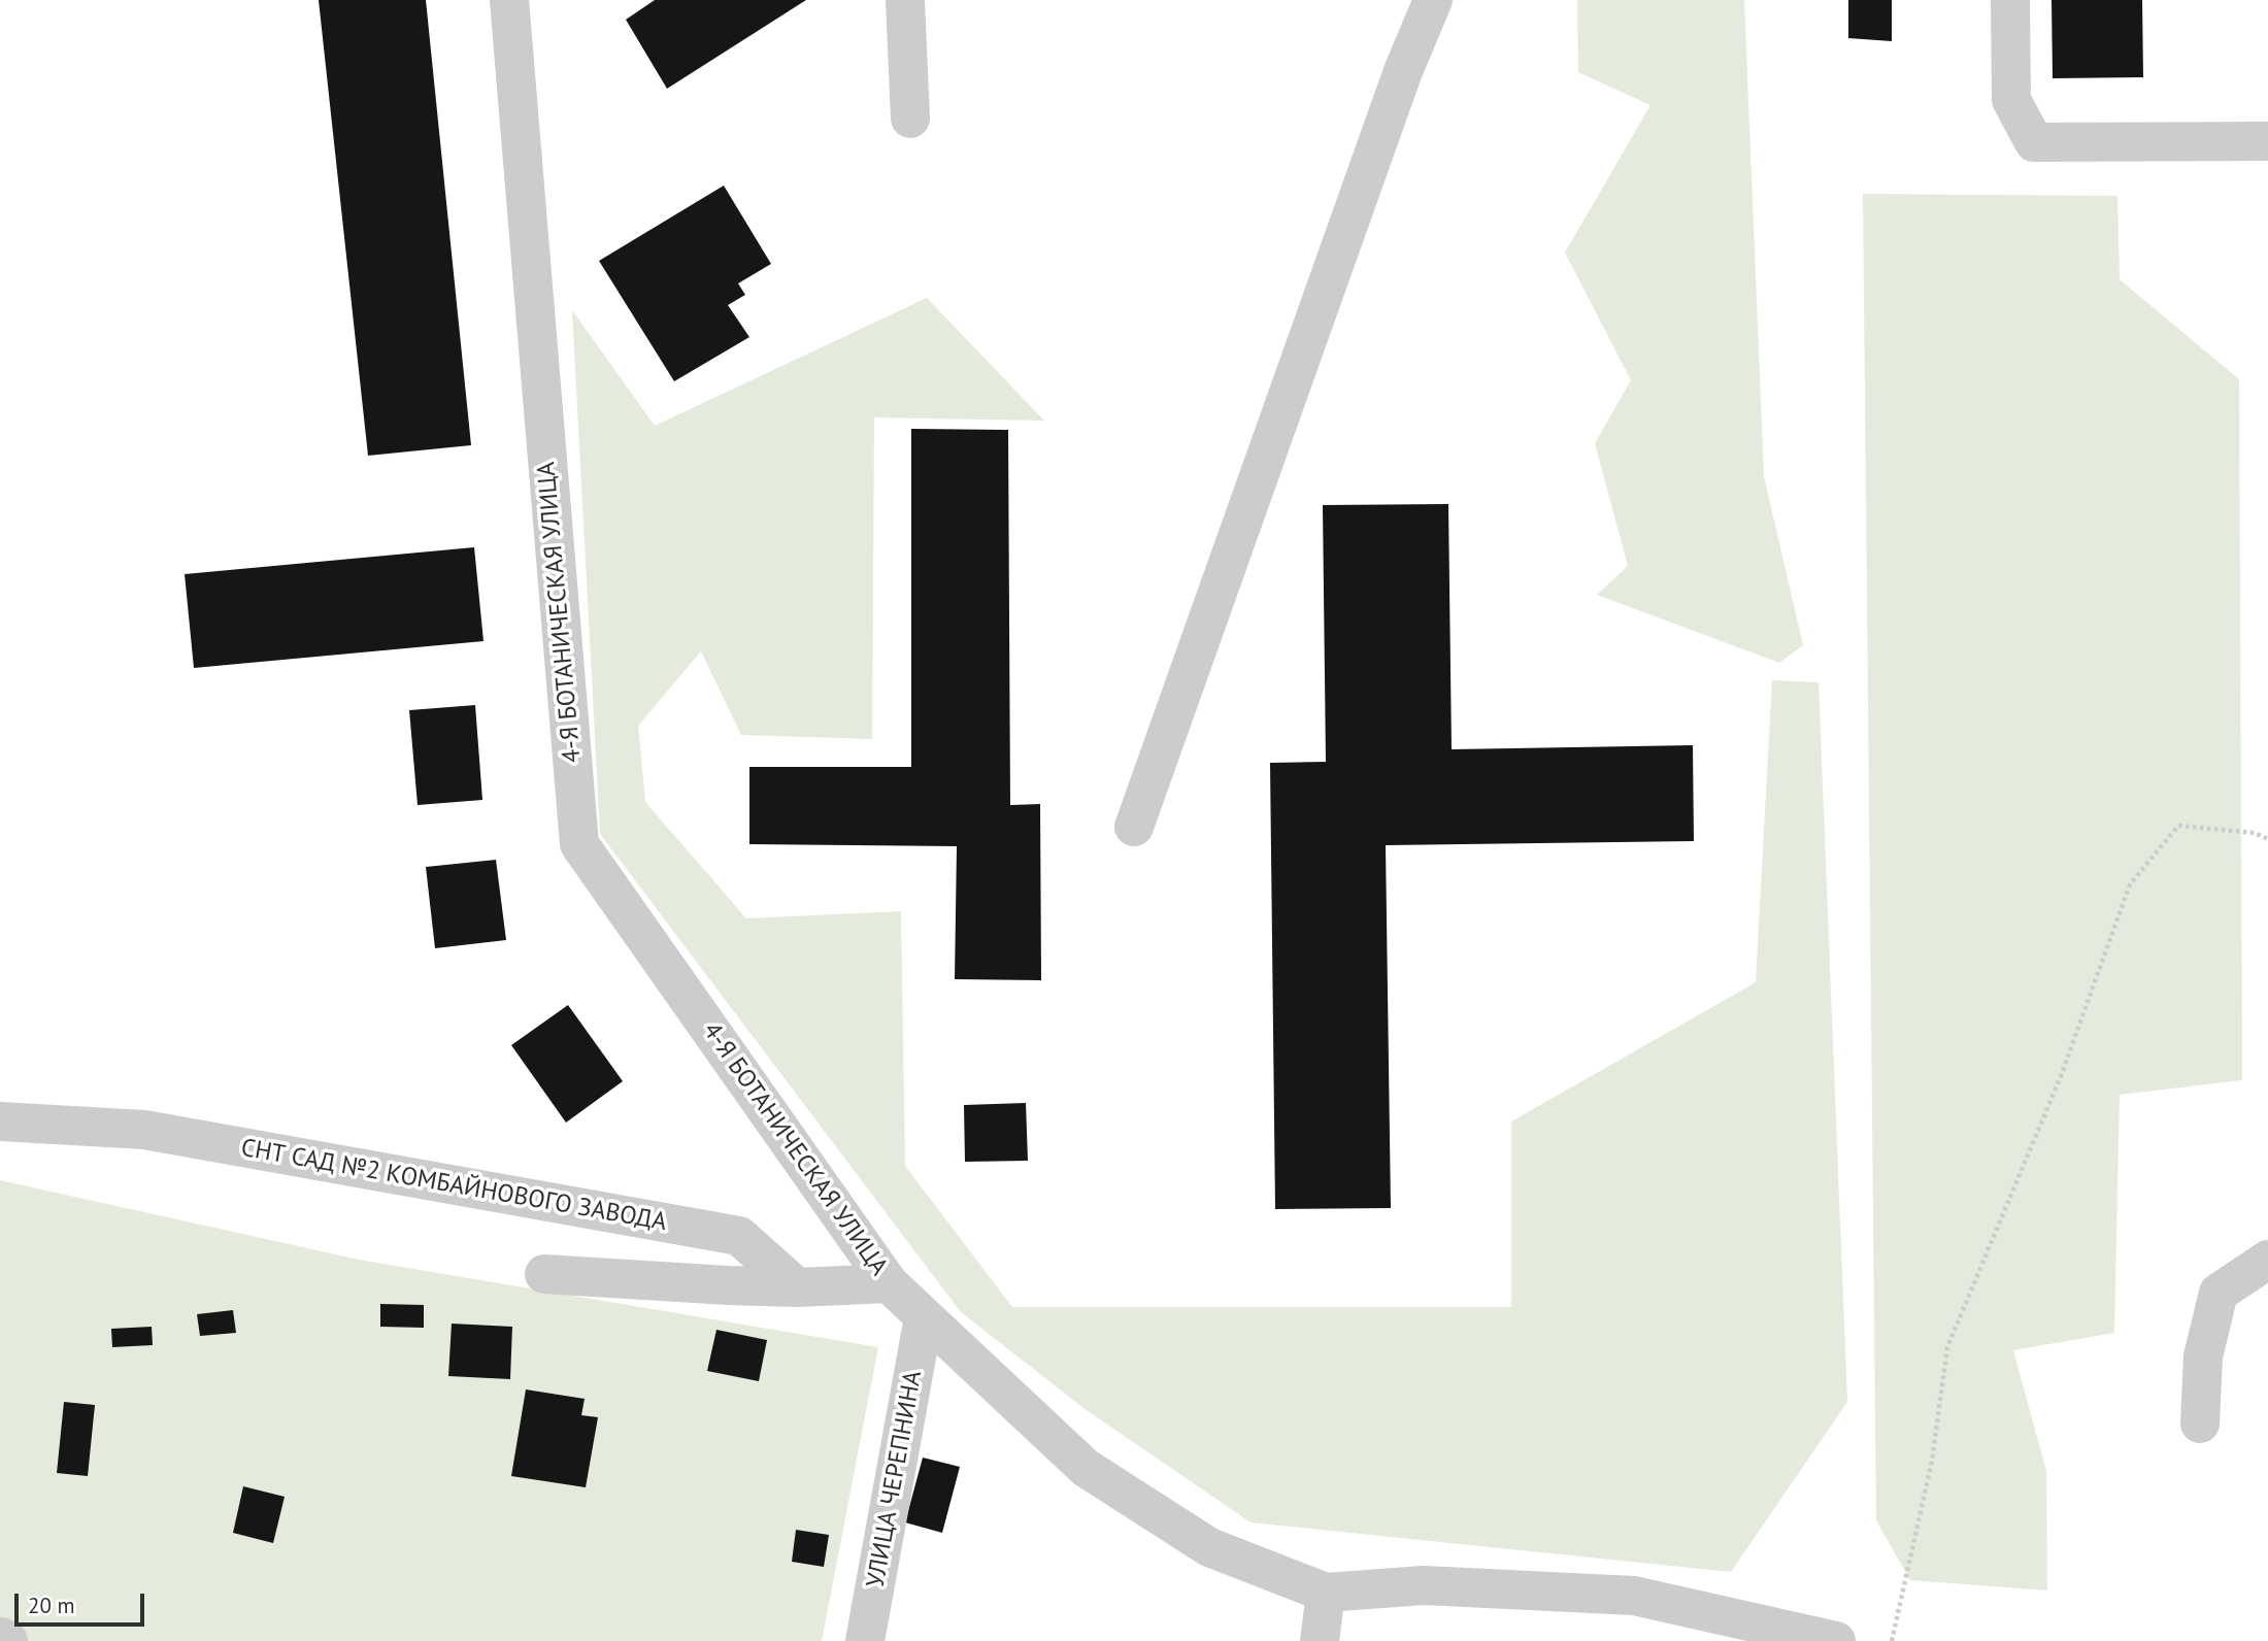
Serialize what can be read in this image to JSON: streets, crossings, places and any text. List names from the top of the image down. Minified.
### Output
{"streets":{"street":["4-Я БОТАНИЧЕСКАЯ УЛИЦА","СНТ САД №2 КОМБАЙНОВОГО ЗАВОДА","УЛИЦА ЧЕРЕПНИНА"]},"crossings":[["4-Я БОТАНИЧЕСКАЯ УЛИЦА","УЛИЦА ЧЕРЕПНИНА"]],"scale_bar":"20 m"}
